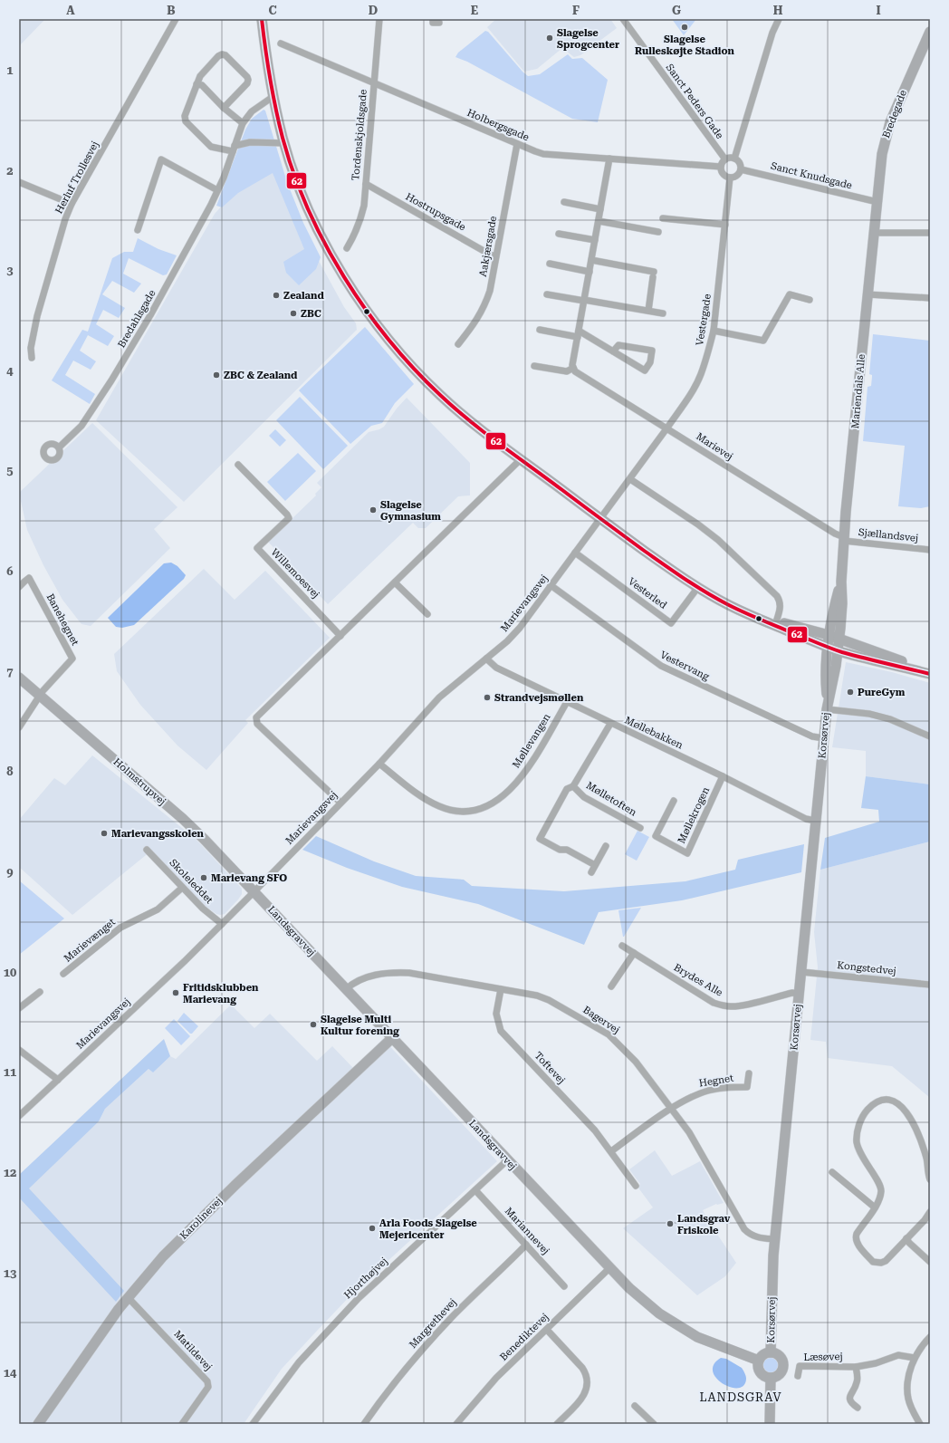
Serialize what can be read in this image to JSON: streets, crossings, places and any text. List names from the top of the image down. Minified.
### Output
{"streets":{"street":["Sanct Peders Gade","Bredegade","Holbergsgade","Tordenskjoldsgade","Sanct Knudsgade","Herluf Trollesvej","Hostrupsgade","Aakjærsgade","Bredahlsgade","Vestergade","Mariendals Alle","Marievej","Sjællandsvej","Willemoesvej","Vesterled","Marievangsvej","Banehegnet","Vestervang","Møllebakken","Korsørvej","Møllevangen","Holmstrupvej","Mølletoften","Møllekrogen","Skoleleddet","Landsgravvej","Marievænget","Kongstedvej","Brydes Alle","Bagervej","Toftevej","Hegnet","Karolinevej","Mariannevej","Hjorthøjvej","Margrethevej","Benediktevej","Matildevej","Læsøvej"]},"crossings":[["Sanct Peders Gade","Holbergsgade"],["Sanct Peders Gade","Sanct Knudsgade"],["Sanct Peders Gade","Vestergade"],["Bredegade","Sanct Knudsgade"],["Bredegade","Mariendals Alle"],["Holbergsgade","Tordenskjoldsgade"],["Holbergsgade","Sanct Knudsgade"],["Holbergsgade","Aakjærsgade"],["Holbergsgade","Vestergade"],["Tordenskjoldsgade","Hostrupsgade"],["Sanct Knudsgade","Vestergade"],["Sanct Knudsgade","Mariendals Alle"],["Hostrupsgade","Aakjærsgade"],["Vestergade","Marievej"],["Vestergade","Marievangsvej"],["Mariendals Alle","Marievej"],["Mariendals Alle","Sjællandsvej"],["Mariendals Alle","Korsørvej"],["Marievej","Sjællandsvej"],["Vesterled","Marievangsvej"],["Marievangsvej","Vestervang"],["Marievangsvej","Møllebakken"],["Marievangsvej","Møllevangen"],["Marievangsvej","Holmstrupvej"],["Marievangsvej","Skoleleddet"],["Marievangsvej","Landsgravvej"],["Banehegnet","Holmstrupvej"],["Vestervang","Korsørvej"],["Møllebakken","Korsørvej"],["Møllebakken","Møllevangen"],["Møllebakken","Mølletoften"],["Møllebakken","Møllekrogen"],["Korsørvej","Landsgravvej"],["Korsørvej","Kongstedvej"],["Korsørvej","Brydes Alle"],["Korsørvej","Bagervej"],["Holmstrupvej","Landsgravvej"],["Skoleleddet","Marievænget"],["Landsgravvej","Bagervej"],["Landsgravvej","Karolinevej"],["Landsgravvej","Hjorthøjvej"],["Landsgravvej","Benediktevej"],["Bagervej","Toftevej"],["Bagervej","Hegnet"],["Karolinevej","Matildevej"],["Mariannevej","Hjorthøjvej"],["Mariannevej","Margrethevej"]],"districts":["LANDSGRAV"],"places":["Slagelse Rulleskøjte Stadion","Slagelse Sprogcenter","Zealand","ZBC","ZBC & Zealand","Slagelse Gymnasium","PureGym","Strandvejsmøllen","Marievangsskolen","Marievang SFO","Fritidsklubben Marievang","Slagelse Multi Kultur forening","Landsgrav Friskole","Arla Foods Slagelse Mejericenter"],"lines":["transit line 62"],"grid":{"columns":["A","B","C","D","E","F","G","H","I"],"rows":["1","2","3","4","5","6","7","8","9","10","11","12","13","14"]}}
